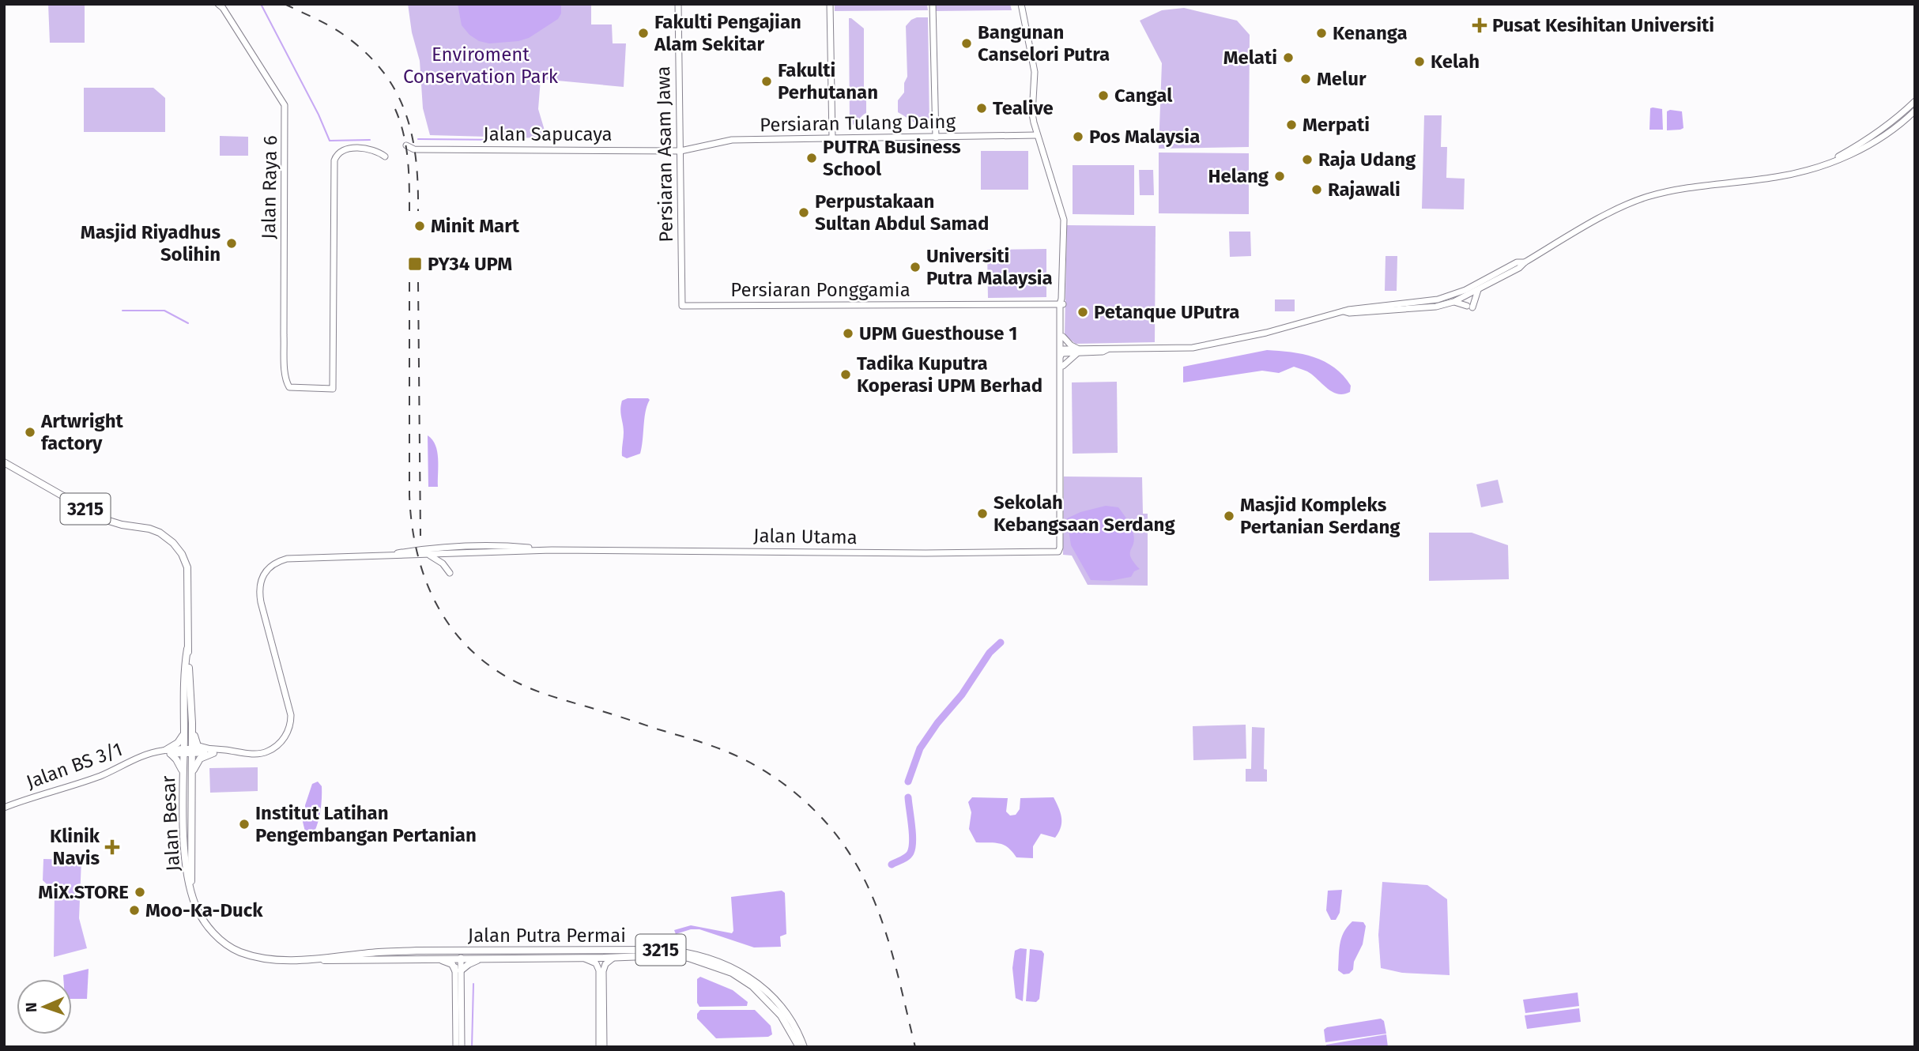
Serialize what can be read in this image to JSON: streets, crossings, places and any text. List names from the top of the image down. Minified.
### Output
{"streets":{"main road":["3215","Jalan Besar","Jalan Putra Permai"],"street":["Persiaran Tulang Daing","Jalan Sapucaya","Persiaran Asam Jawa","Jalan Raya 6","Persiaran Ponggamia","Jalan Utama","Jalan BS 3/1"]},"crossings":[["Persiaran Tulang Daing","Jalan Sapucaya"],["Persiaran Tulang Daing","Persiaran Asam Jawa"],["Jalan Sapucaya","Persiaran Asam Jawa"],["Persiaran Asam Jawa","Persiaran Ponggamia"],["Jalan BS 3/1","Jalan Besar"],["Jalan Besar","Jalan Putra Permai"]],"parks":["Enviroment Conservation Park"],"places":{"health":["Pusat Kesihitan Universiti","Klinik Navis"],"other":["Fakulti Pengajian Alam Sekitar","Kenanga","Bangunan Canselori Putra","Melati","Kelah","Melur","Fakulti Perhutanan","Cangal","Tealive","Merpati","Pos Malaysia","PUTRA Business School","Raja Udang","Helang","Rajawali","Perpustakaan Sultan Abdul Samad","Minit Mart","Masjid Riyadhus Solihin","Universiti Putra Malaysia","Petanque UPutra","UPM Guesthouse 1","Tadika Kuputra Koperasi UPM Berhad","Artwright factory","Sekolah Kebangsaan Serdang","Masjid Kompleks Pertanian Serdang","Institut Latihan Pengembangan Pertanian","MiX.STORE","Moo-Ka-Duck"],"transit":["PY34 UPM"]},"north":"left"}
